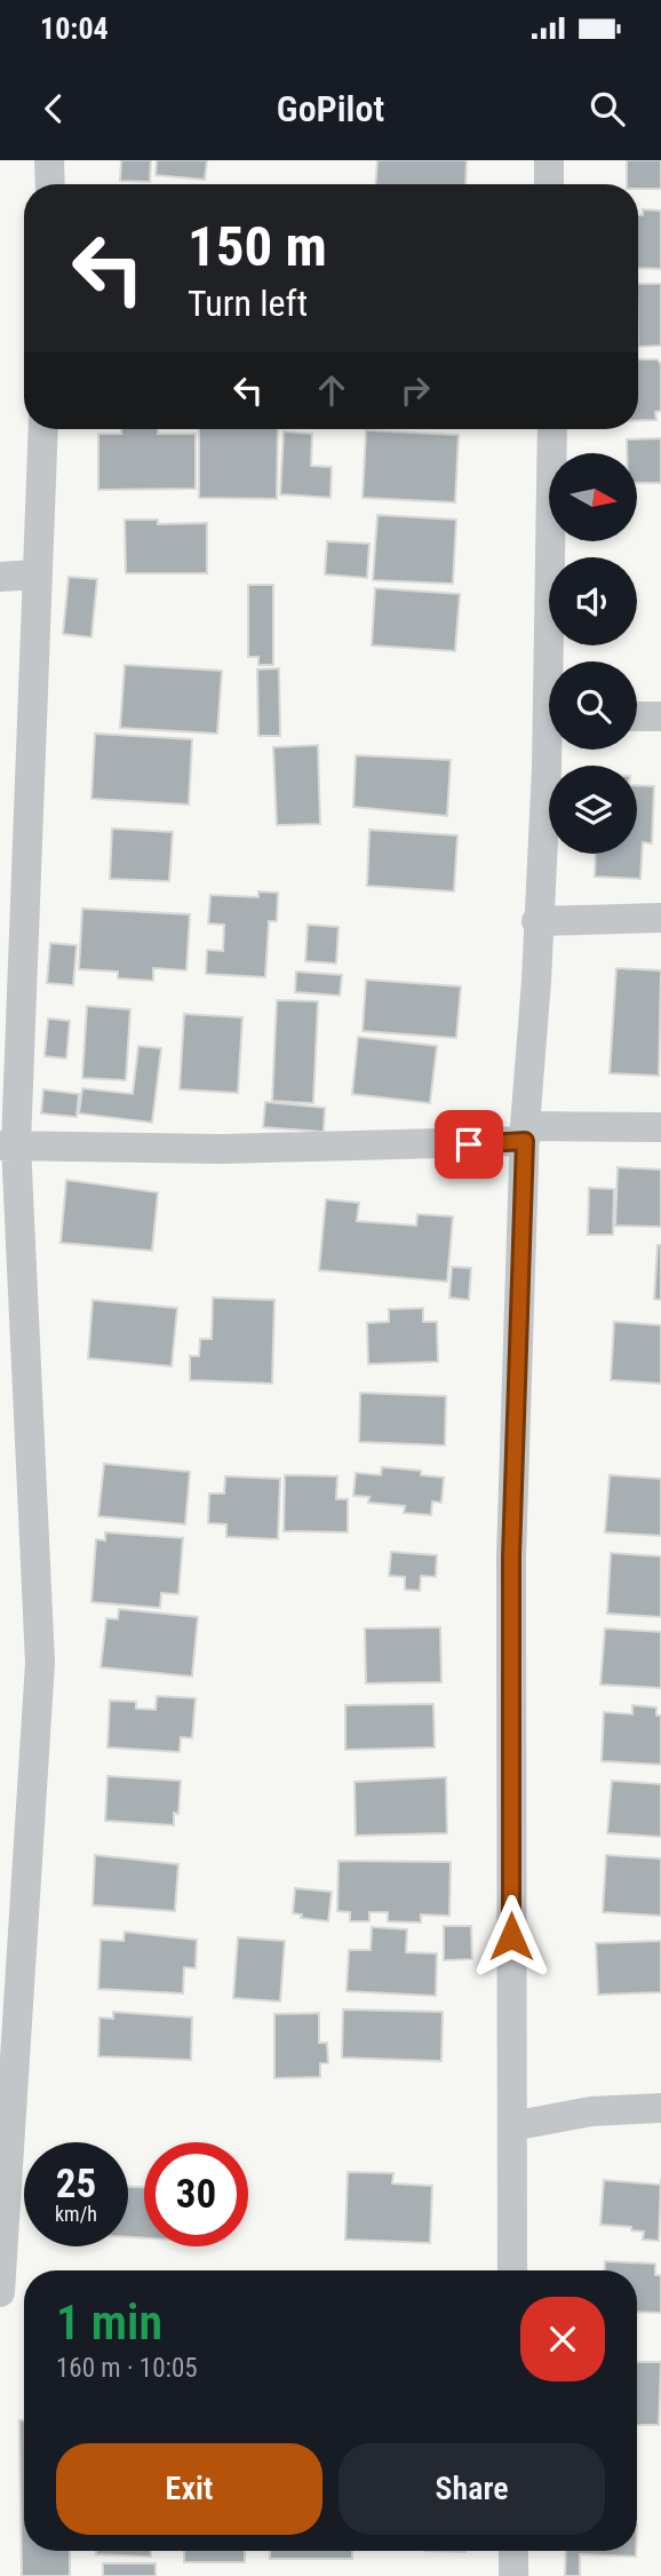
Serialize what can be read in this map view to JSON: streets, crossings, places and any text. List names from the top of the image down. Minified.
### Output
{"north":"right","page":{"status":"10:04","header":"GoPilot","turn":["150 m","Turn left"],"speed":"25 km/h","limit":"30","heading":["1 min","160 m · 10:05"],"buttons":["Exit","Share"]}}
